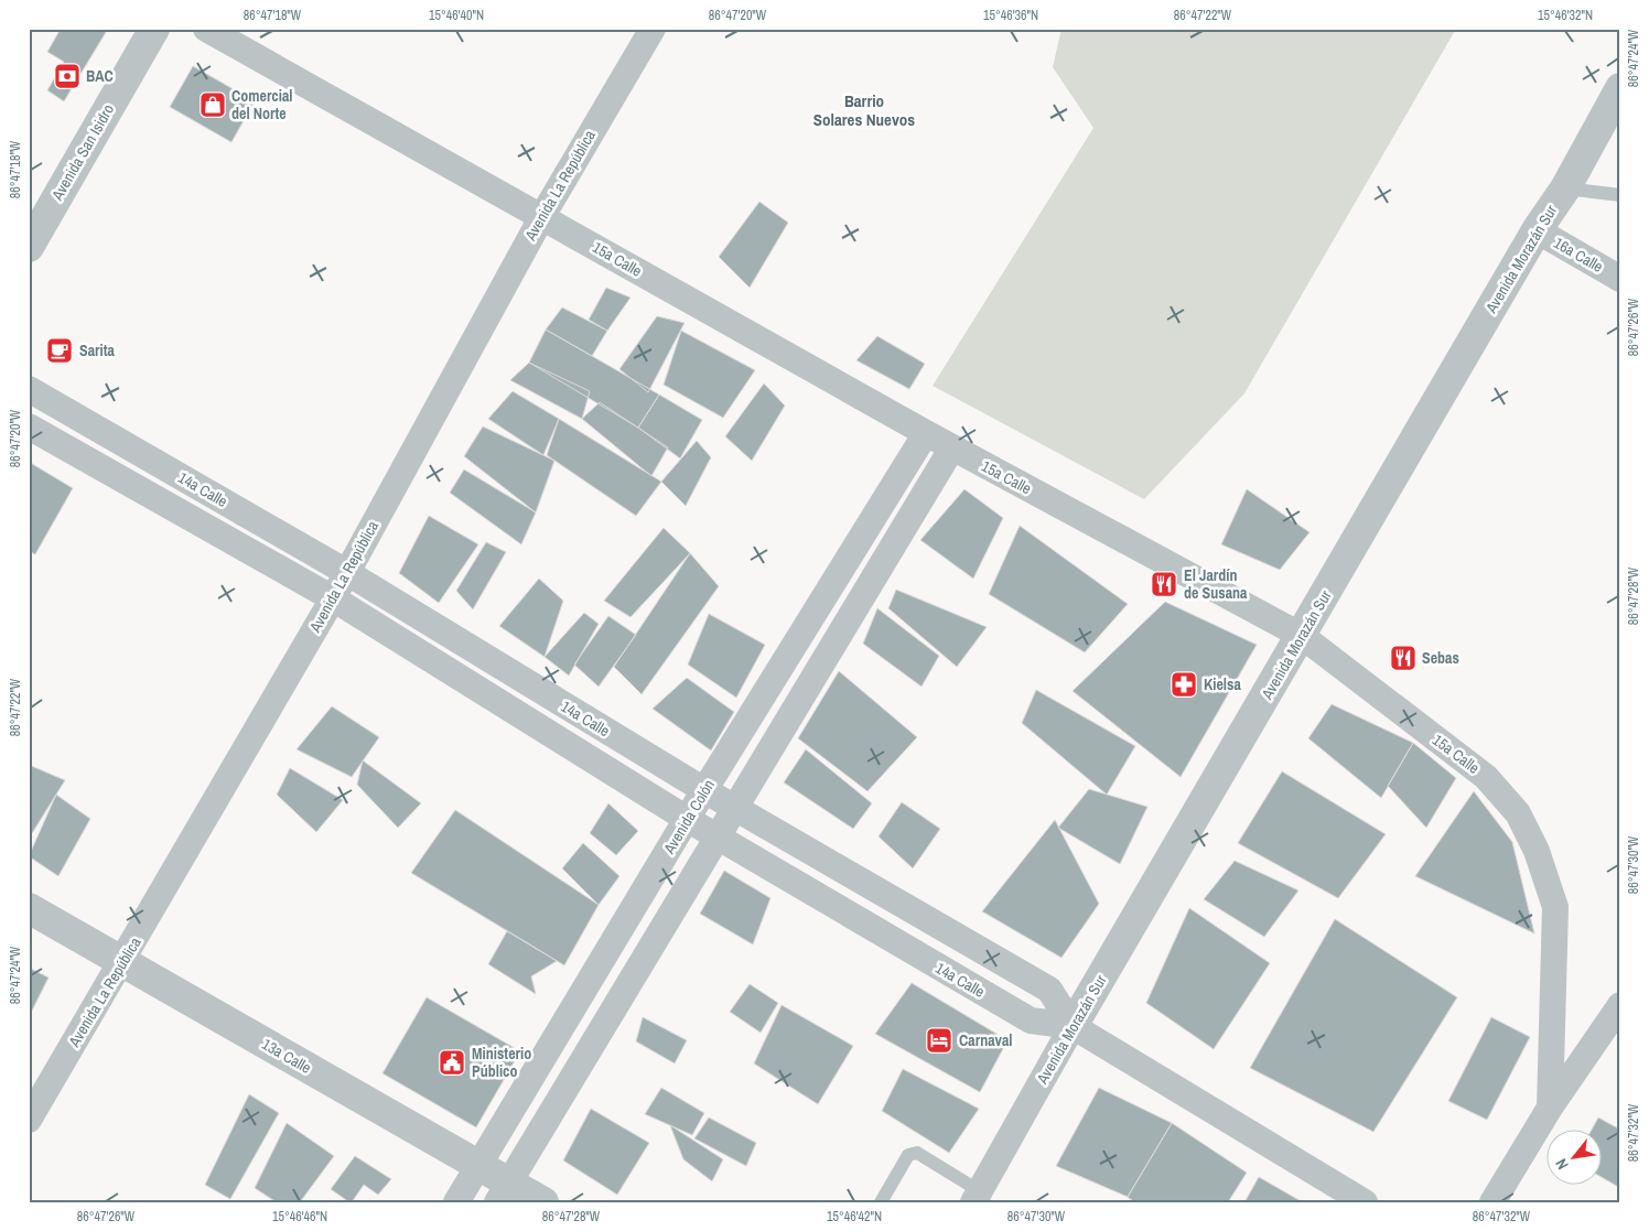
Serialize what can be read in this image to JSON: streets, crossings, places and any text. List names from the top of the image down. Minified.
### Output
{"streets":{"street":["Avenida San Isidro","Avenida La República","16a Calle","15a Calle","Avenida Morazán Sur","14a Calle","Avenida Colón","13a Calle"]},"crossings":[["Avenida La República","15a Calle"],["Avenida La República","14a Calle"],["Avenida La República","13a Calle"],["16a Calle","Avenida Morazán Sur"],["15a Calle","Avenida Morazán Sur"],["15a Calle","Avenida Colón"],["Avenida Morazán Sur","14a Calle"],["14a Calle","Avenida Colón"],["Avenida Colón","13a Calle"]],"districts":["Barrio Solares Nuevos"],"places":{"bank":["BAC"],"shop":["Comercial del Norte"],"cafe":["Sarita"],"restaurant":["El Jardín de Susana","Sebas"],"pharmacy":["Kielsa"],"hotel":["Carnaval"],"public building":["Ministerio Público"]},"north":"bottom left","coordinates":["86°47'18\"W","15°46'40\"N","86°47'20\"W","15°46'36\"N","86°47'22\"W","15°46'32\"N","86°47'24\"W","86°47'26\"W","86°47'28\"W","86°47'30\"W","86°47'32\"W","15°46'46\"N","15°46'42\"N"]}
